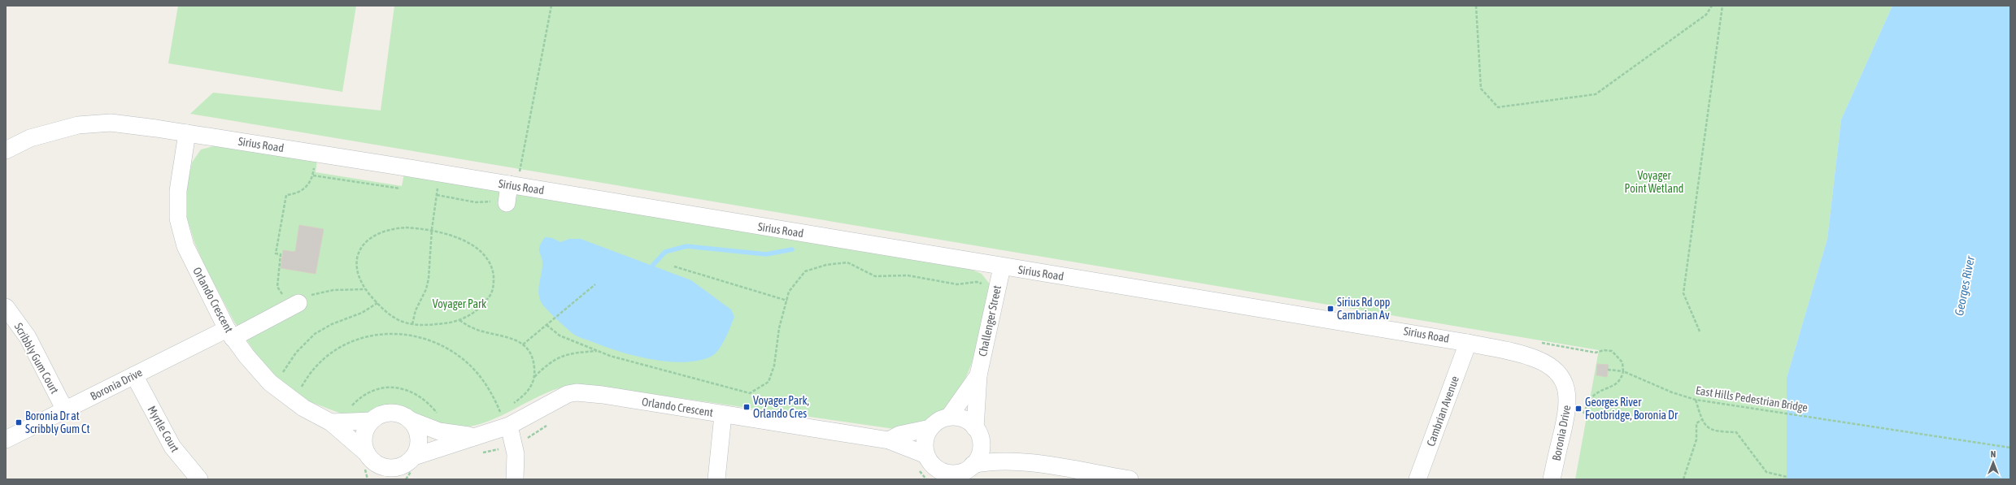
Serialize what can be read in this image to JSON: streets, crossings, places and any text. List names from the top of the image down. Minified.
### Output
{"streets":{"street":["Sirius Road","Orlando Crescent","Challenger Street","Scribbly Gum Court","Boronia Drive","Cambrian Avenue","Myrtle Court"],"path":["East Hills Pedestrian Bridge"]},"crossings":[["Sirius Road","Orlando Crescent"],["Sirius Road","Challenger Street"],["Sirius Road","Boronia Drive"],["Sirius Road","Cambrian Avenue"],["Orlando Crescent","Challenger Street"],["Orlando Crescent","Boronia Drive"],["Scribbly Gum Court","Boronia Drive"],["Boronia Drive","Myrtle Court"]],"water":["Georges River"],"parks":["Voyager Point Wetland","Voyager Park"],"places":{"transit":["Sirius Rd opp Cambrian Av","Voyager Park, Orlando Cres","Georges River Footbridge, Boronia Dr","Boronia Dr at Scribbly Gum Ct"]},"north":"top"}
